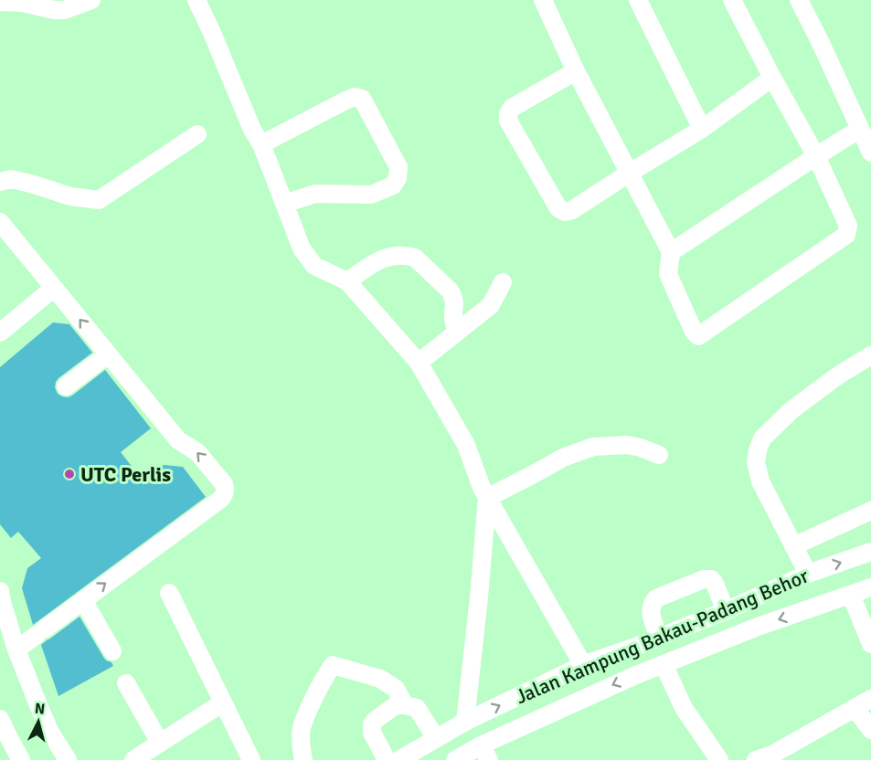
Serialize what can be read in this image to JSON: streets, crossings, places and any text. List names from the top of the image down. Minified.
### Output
{"streets":{"street":["Jalan Kampung Bakau-Padang Behor"]},"places":["UTC Perlis"],"north":"top"}
